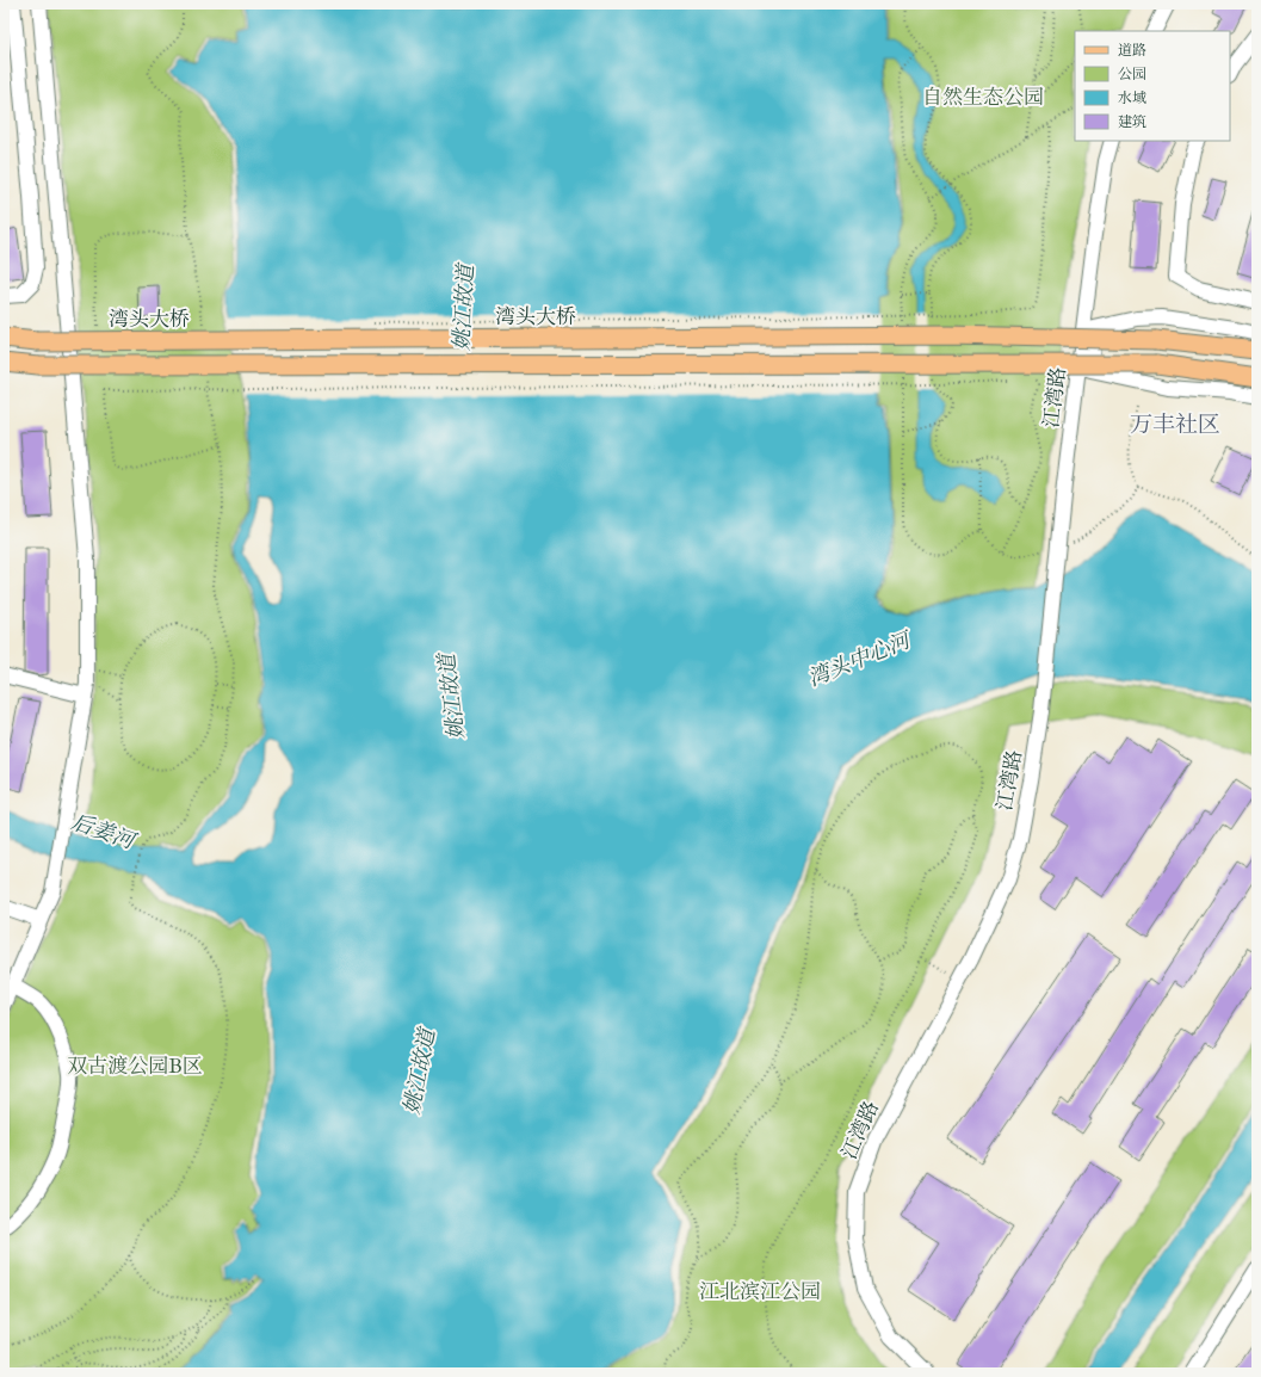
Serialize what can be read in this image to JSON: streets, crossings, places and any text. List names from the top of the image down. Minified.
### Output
{"streets":{"main road":["湾头大桥"],"street":["江湾路"]},"districts":["万丰社区"],"water":["姚江故道","湾头中心河","后姜河"],"parks":["自然生态公园","双古渡公园B区","江北滨江公园"],"legend":["道路","公园","水域","建筑"]}
